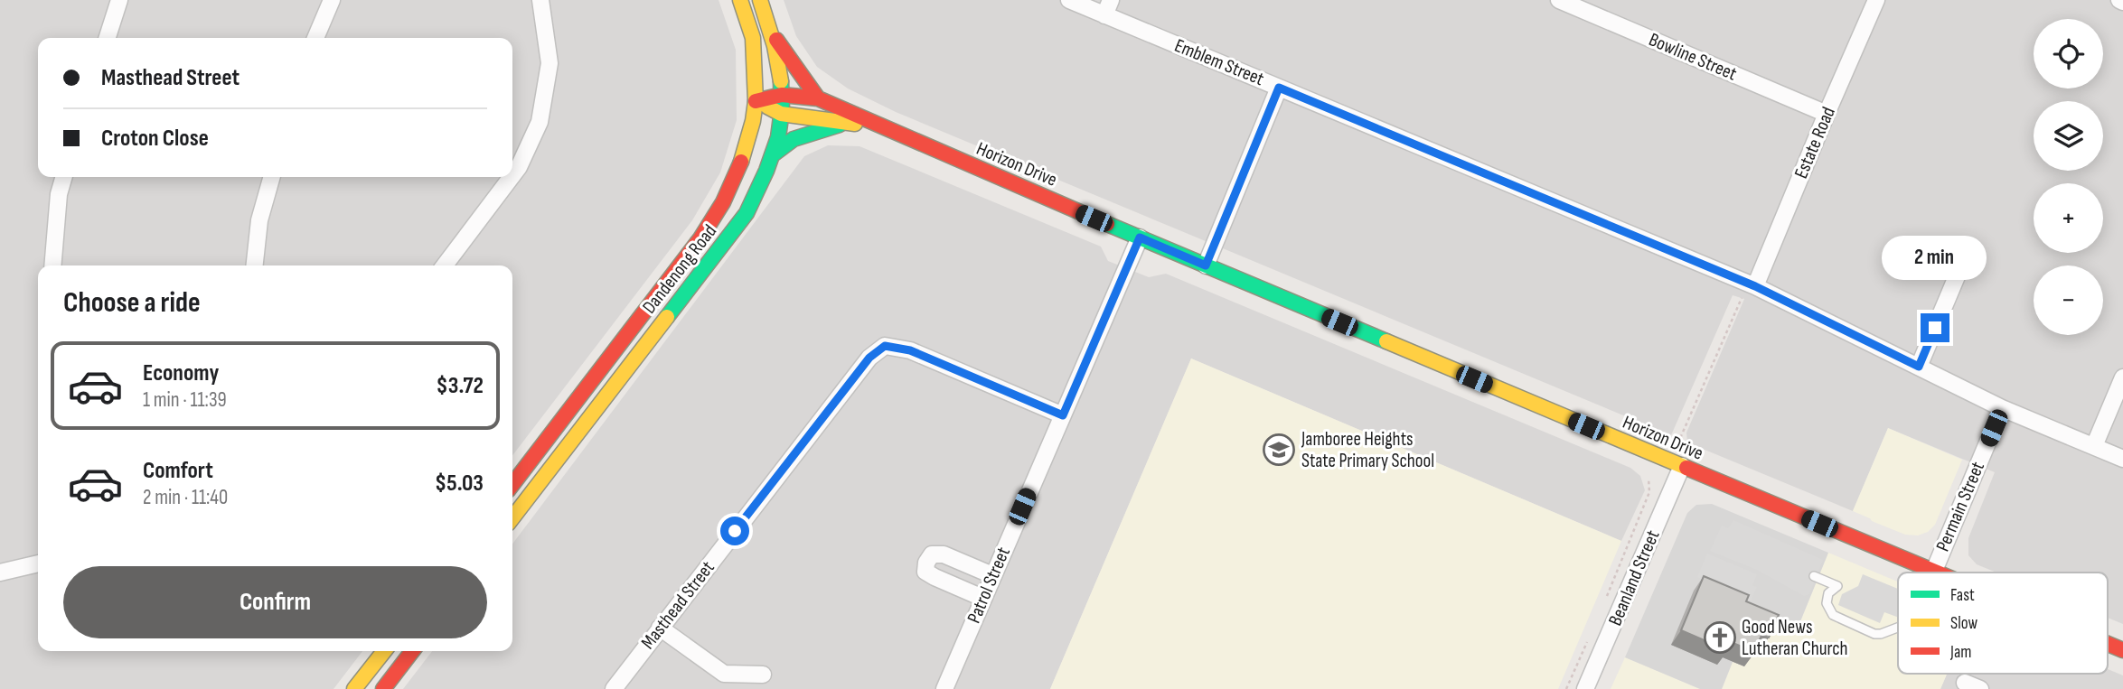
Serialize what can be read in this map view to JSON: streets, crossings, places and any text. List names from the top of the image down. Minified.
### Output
{"streets":{"street":["Bowline Street","Emblem Street","Estate Road","Horizon Drive","Dandenong Road","Permain Street","Beanland Street","Patrol Street","Masthead Street"]},"crossings":[["Bowline Street","Estate Road"],["Emblem Street","Estate Road"],["Emblem Street","Permain Street"],["Horizon Drive","Dandenong Road"],["Horizon Drive","Permain Street"],["Horizon Drive","Beanland Street"],["Horizon Drive","Patrol Street"],["Patrol Street","Masthead Street"]],"places":{"school or university":["Jamboree Heights State Primary School"],"church":["Good News Lutheran Church"]},"legend":["Fast","Slow","Jam"],"page":{"map_buttons":["+","−"],"banner":["Masthead Street","Croton Close"],"bubble":"2 min","heading":"Choose a ride","list":[{"name":"Economy","note":"1 min · 11:39","value":"$3.72"},{"name":"Comfort","note":"2 min · 11:40","value":"$5.03"}],"buttons":"Confirm"}}
